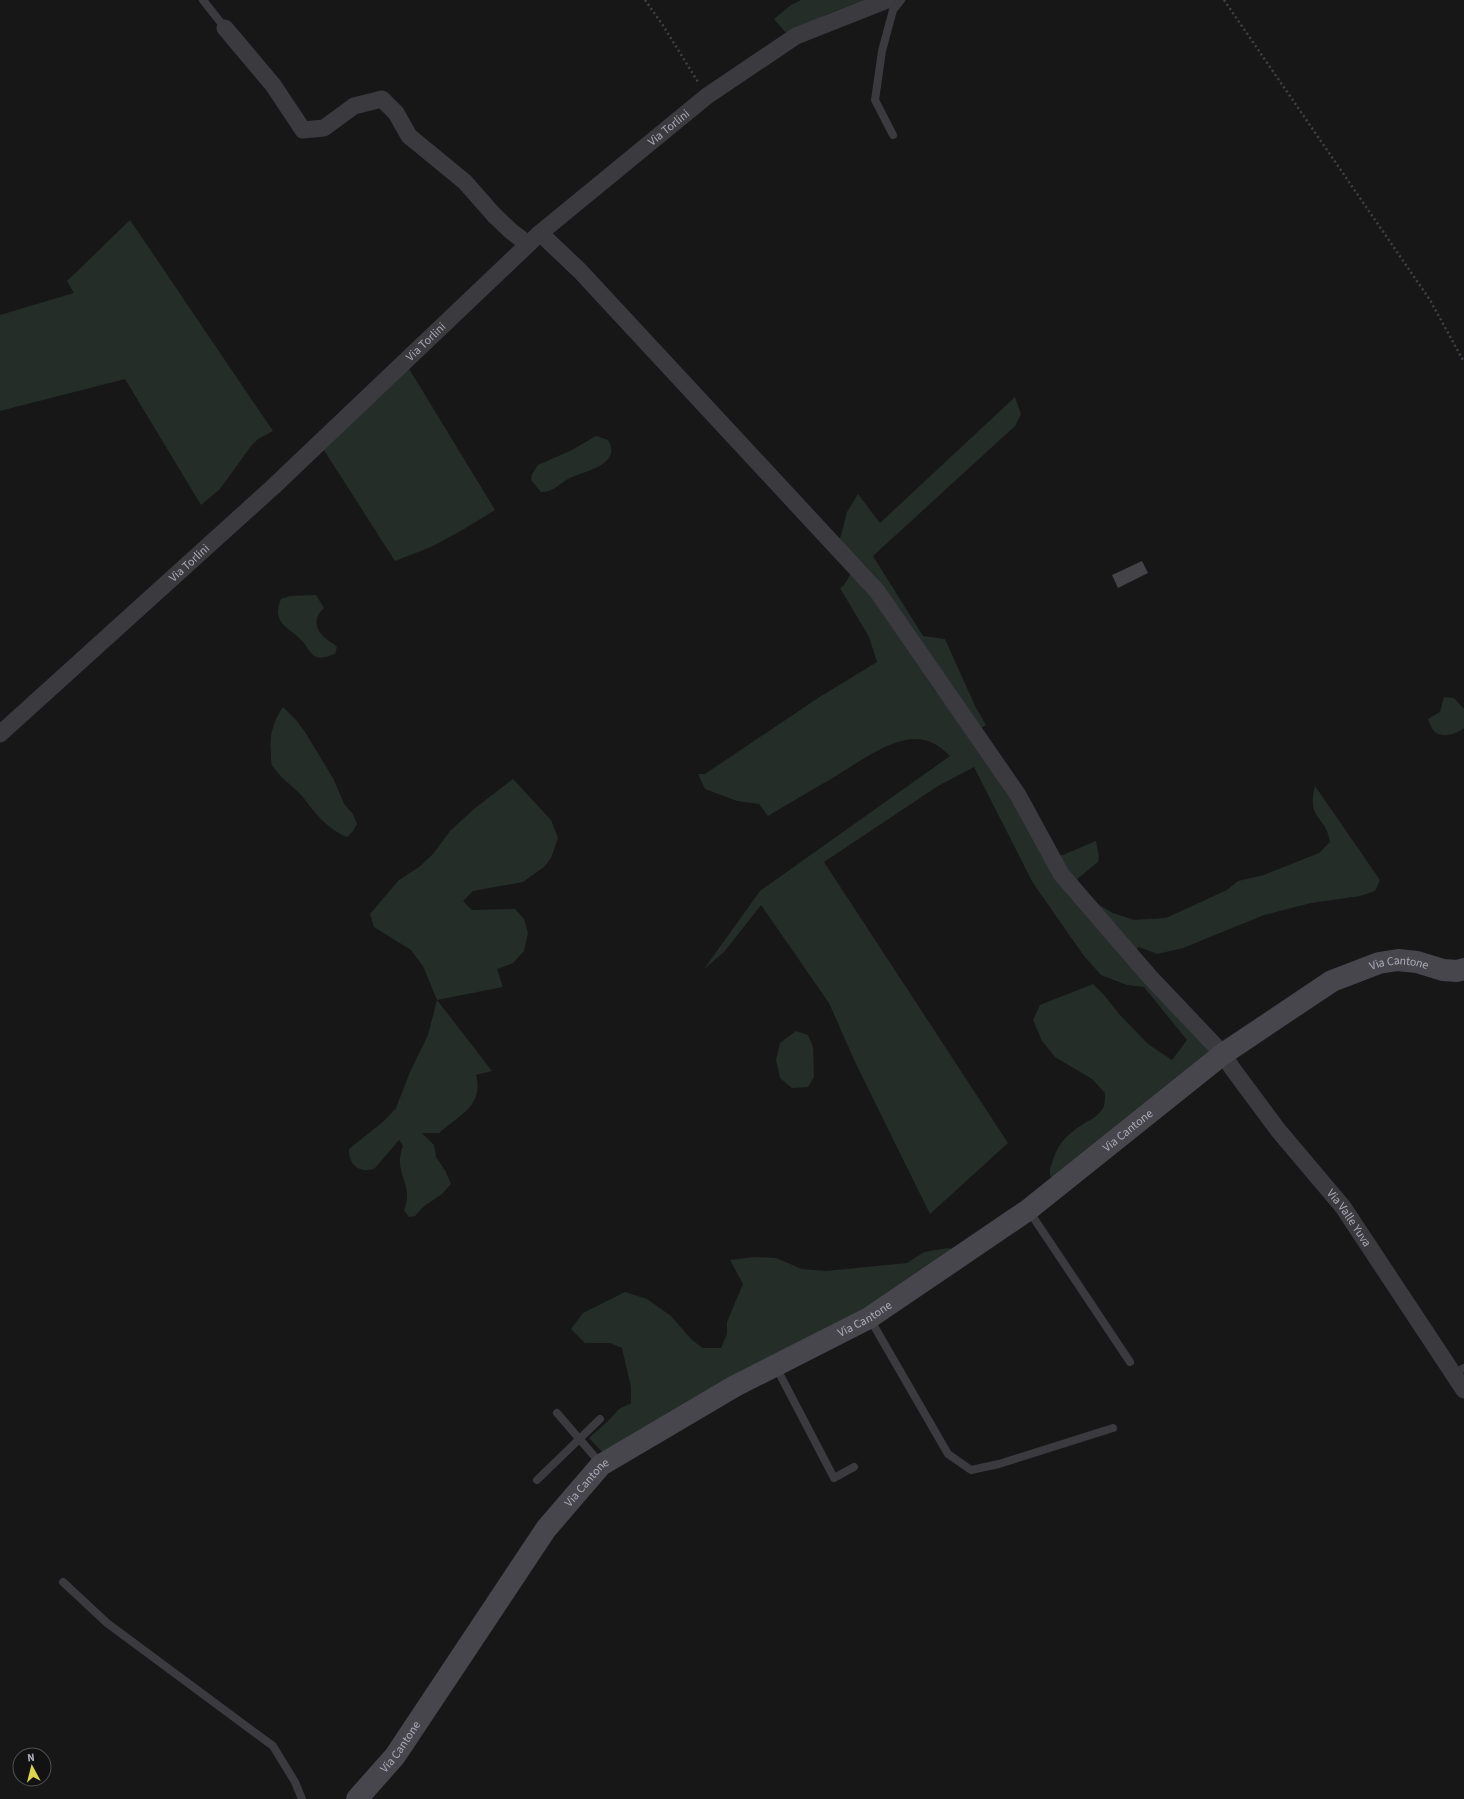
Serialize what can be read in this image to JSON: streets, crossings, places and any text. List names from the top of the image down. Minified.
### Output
{"streets":{"main road":["Via Cantone"],"street":["Via Torlini","Via Valle Yuva"]},"crossings":[["Via Torlini","Via Valle Yuva"],["Via Cantone","Via Valle Yuva"]],"north":"top"}
